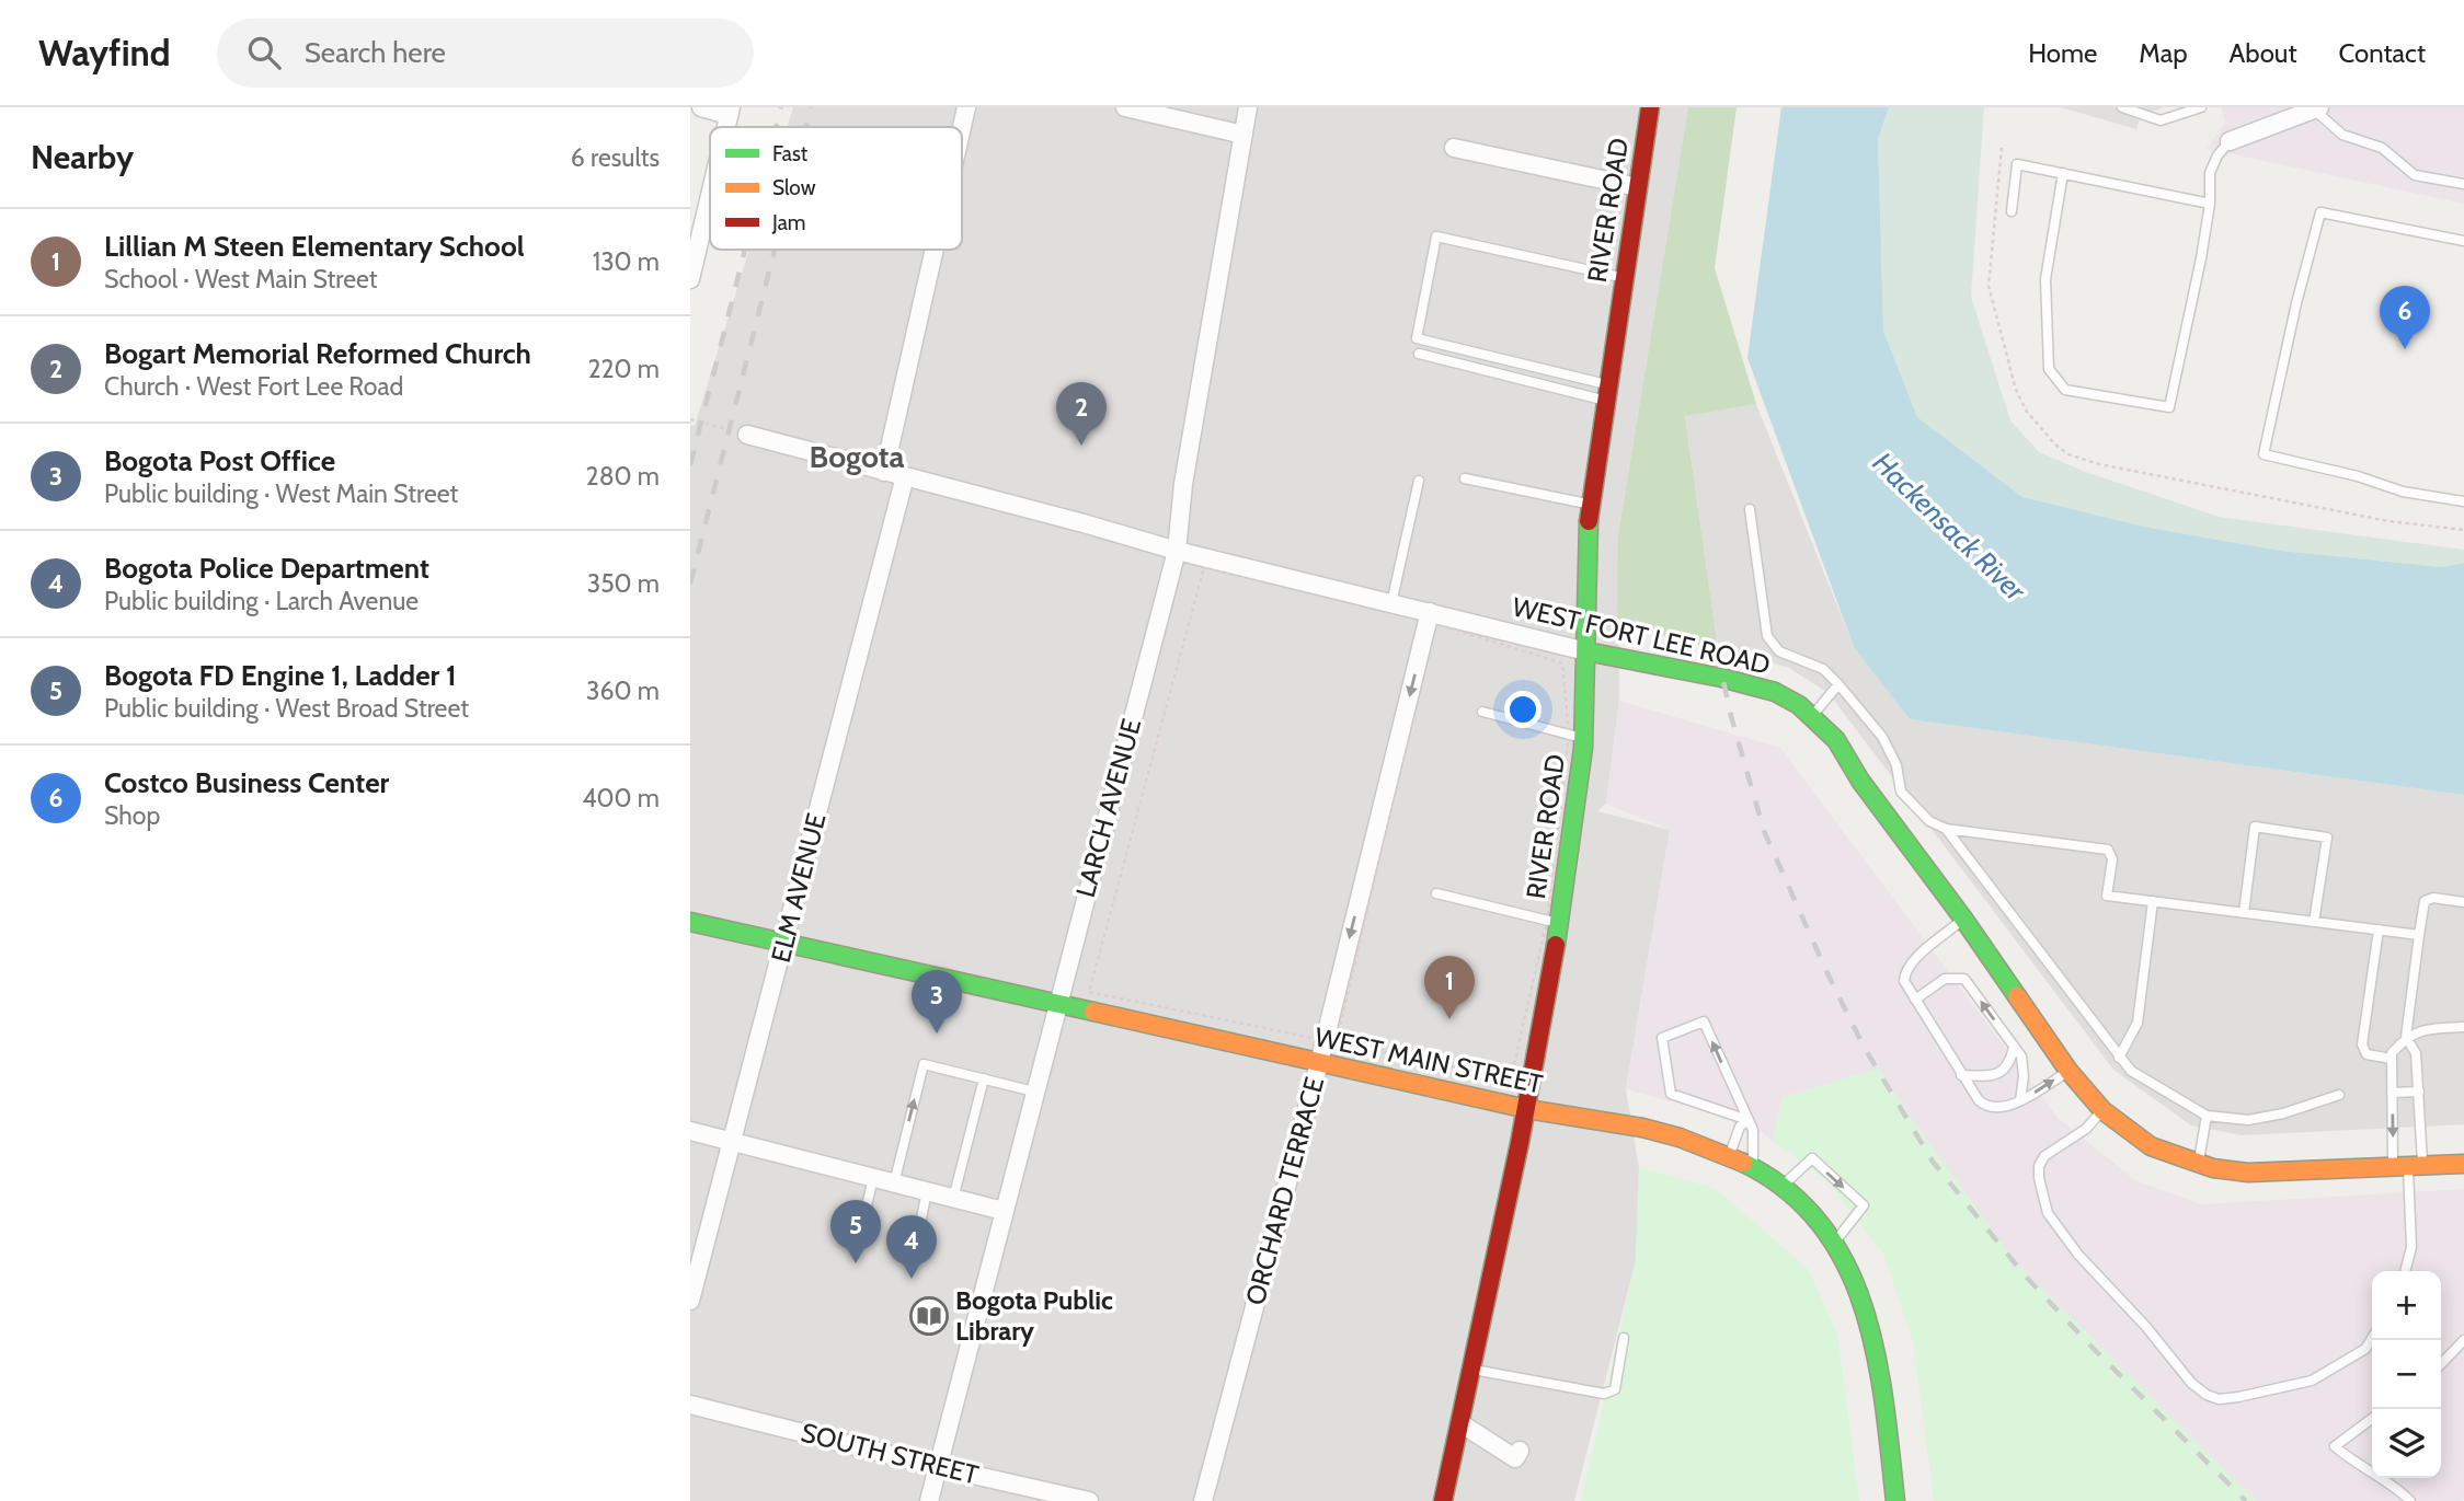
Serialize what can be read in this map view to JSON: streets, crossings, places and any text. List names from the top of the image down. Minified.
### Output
{"streets":{"main road":["RIVER ROAD","WEST FORT LEE ROAD","WEST MAIN STREET"],"street":["LARCH AVENUE","ELM AVENUE","ORCHARD TERRACE","SOUTH STREET"]},"crossings":[["RIVER ROAD","WEST FORT LEE ROAD"],["RIVER ROAD","WEST MAIN STREET"],["WEST FORT LEE ROAD","LARCH AVENUE"],["WEST FORT LEE ROAD","ELM AVENUE"],["WEST FORT LEE ROAD","ORCHARD TERRACE"],["LARCH AVENUE","WEST MAIN STREET"],["LARCH AVENUE","SOUTH STREET"],["ELM AVENUE","WEST MAIN STREET"],["WEST MAIN STREET","ORCHARD TERRACE"]],"one_way":["ORCHARD TERRACE"],"districts":["Bogota"],"water":["Hackensack River"],"places":{"library":["Bogota Public Library"]},"legend":["Fast","Slow","Jam"],"page":{"header":"Wayfind","search":"Search here","nav":["Home","Map","About","Contact"],"heading":["Nearby","6 results"],"list":[{"mark":"1","name":"Lillian M Steen Elementary School","note":"School · West Main Street","value":"130 m"},{"mark":"2","name":"Bogart Memorial Reformed Church","note":"Church · West Fort Lee Road","value":"220 m"},{"mark":"3","name":"Bogota Post Office","note":"Public building · West Main Street","value":"280 m"},{"mark":"4","name":"Bogota Police Department","note":"Public building · Larch Avenue","value":"350 m"},{"mark":"5","name":"Bogota FD Engine 1, Ladder 1","note":"Public building · West Broad Street","value":"360 m"},{"mark":"6","name":"Costco Business Center","note":"Shop","value":"400 m"}],"pins":["6","2","1","3","5","4"],"map_buttons":["+","−"]}}
